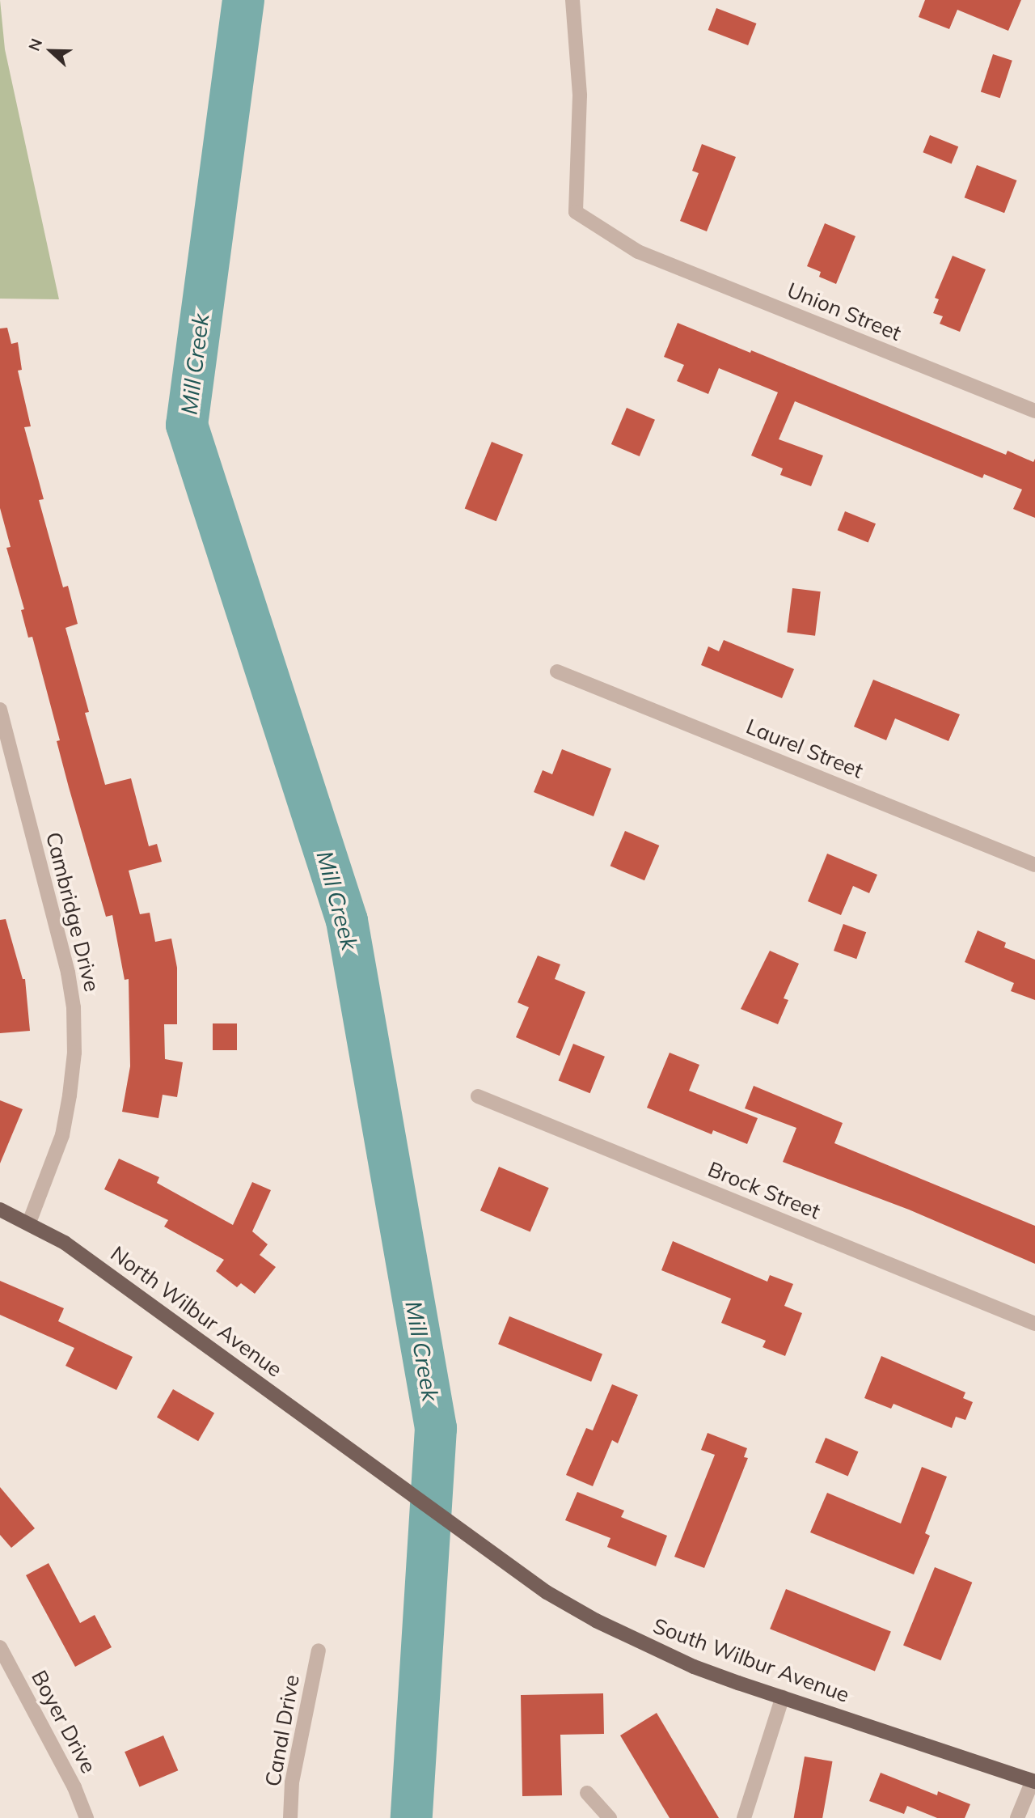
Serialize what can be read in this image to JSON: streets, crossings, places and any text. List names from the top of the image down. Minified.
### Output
{"streets":{"main road":["North Wilbur Avenue","South Wilbur Avenue"],"street":["Union Street","Laurel Street","Cambridge Drive","Brock Street","Boyer Drive","Canal Drive"]},"crossings":[["Cambridge Drive","North Wilbur Avenue"],["North Wilbur Avenue","South Wilbur Avenue"]],"water":["Mill Creek"],"north":"left"}
